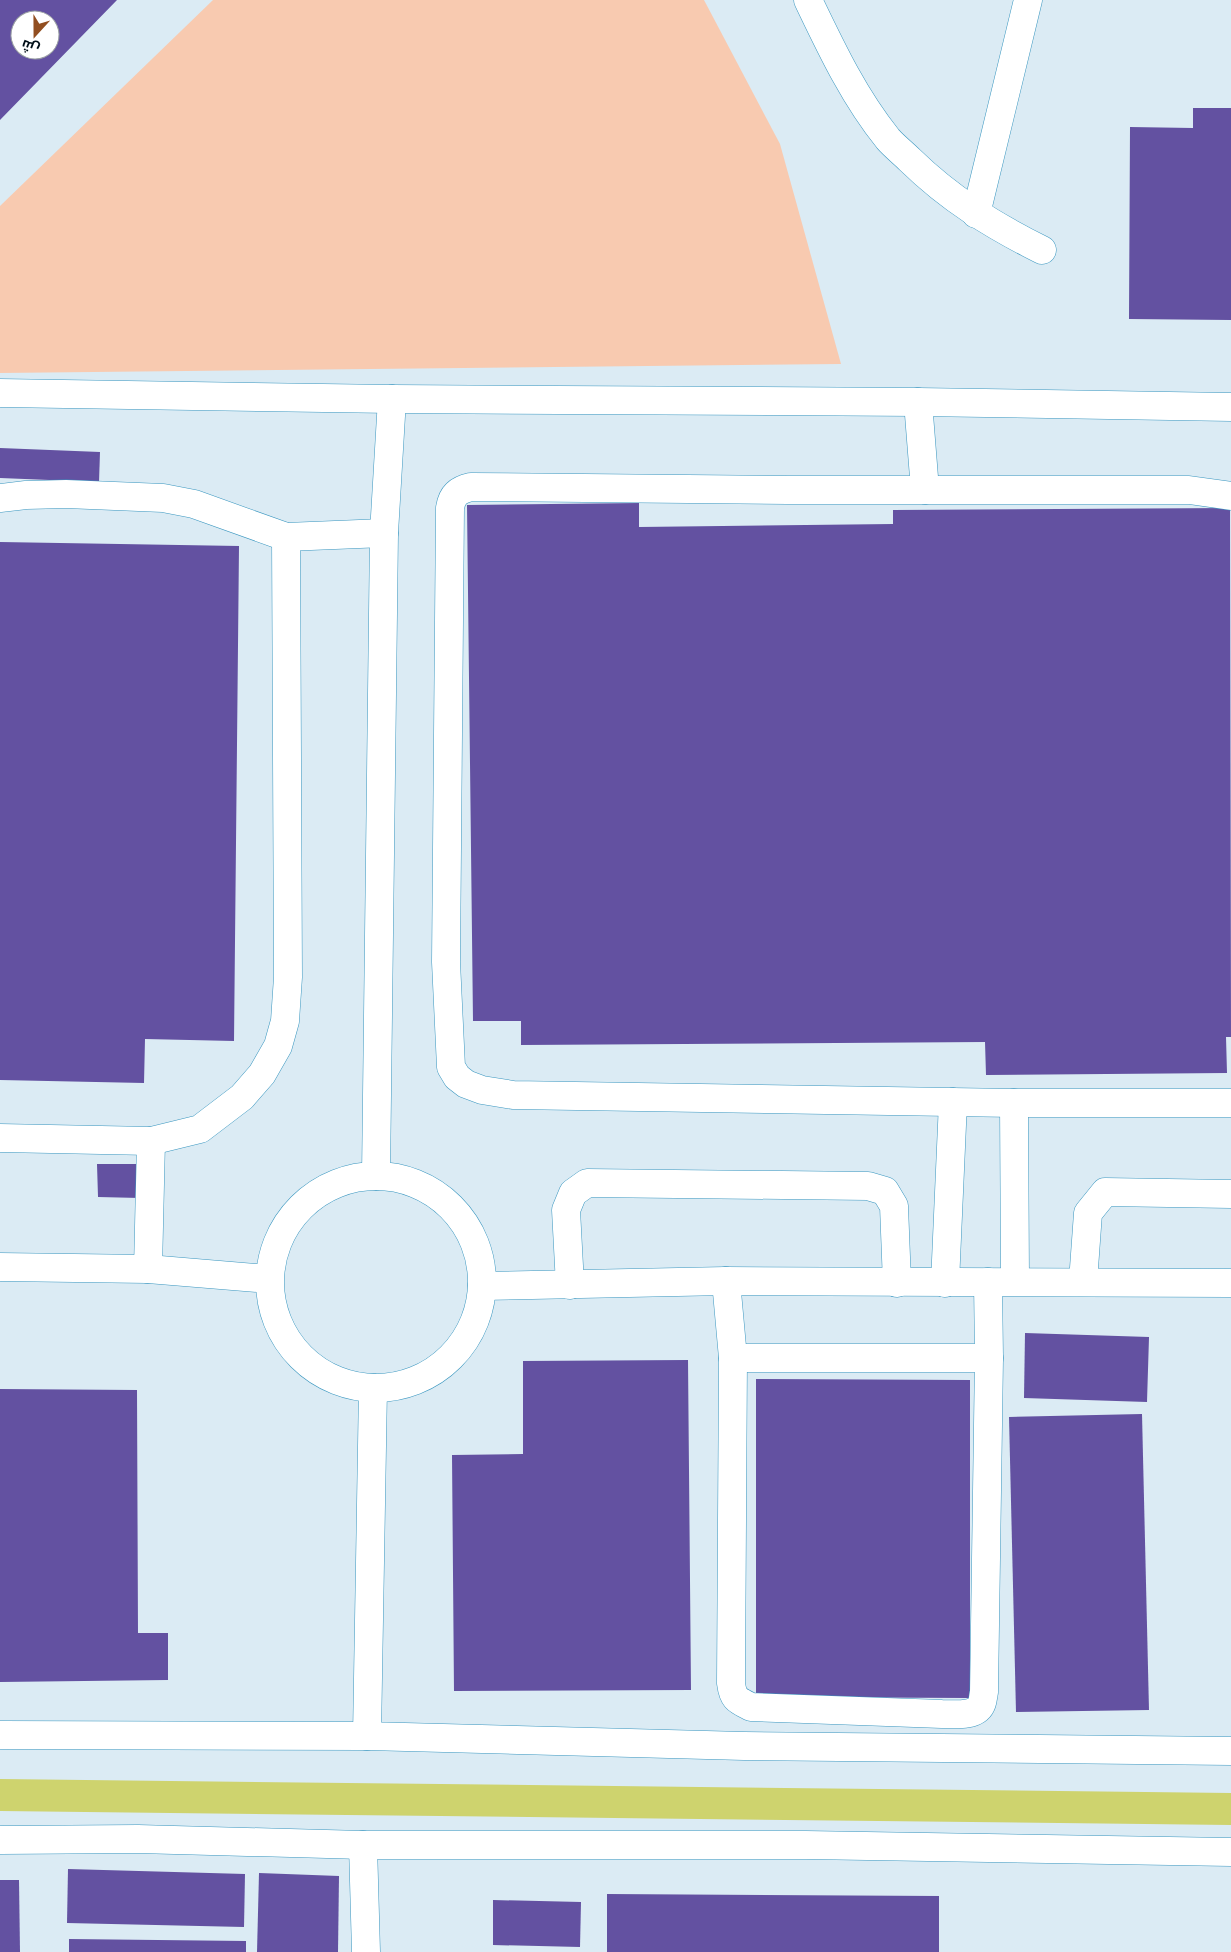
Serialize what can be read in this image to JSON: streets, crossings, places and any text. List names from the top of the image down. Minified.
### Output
{"north":"bottom"}
